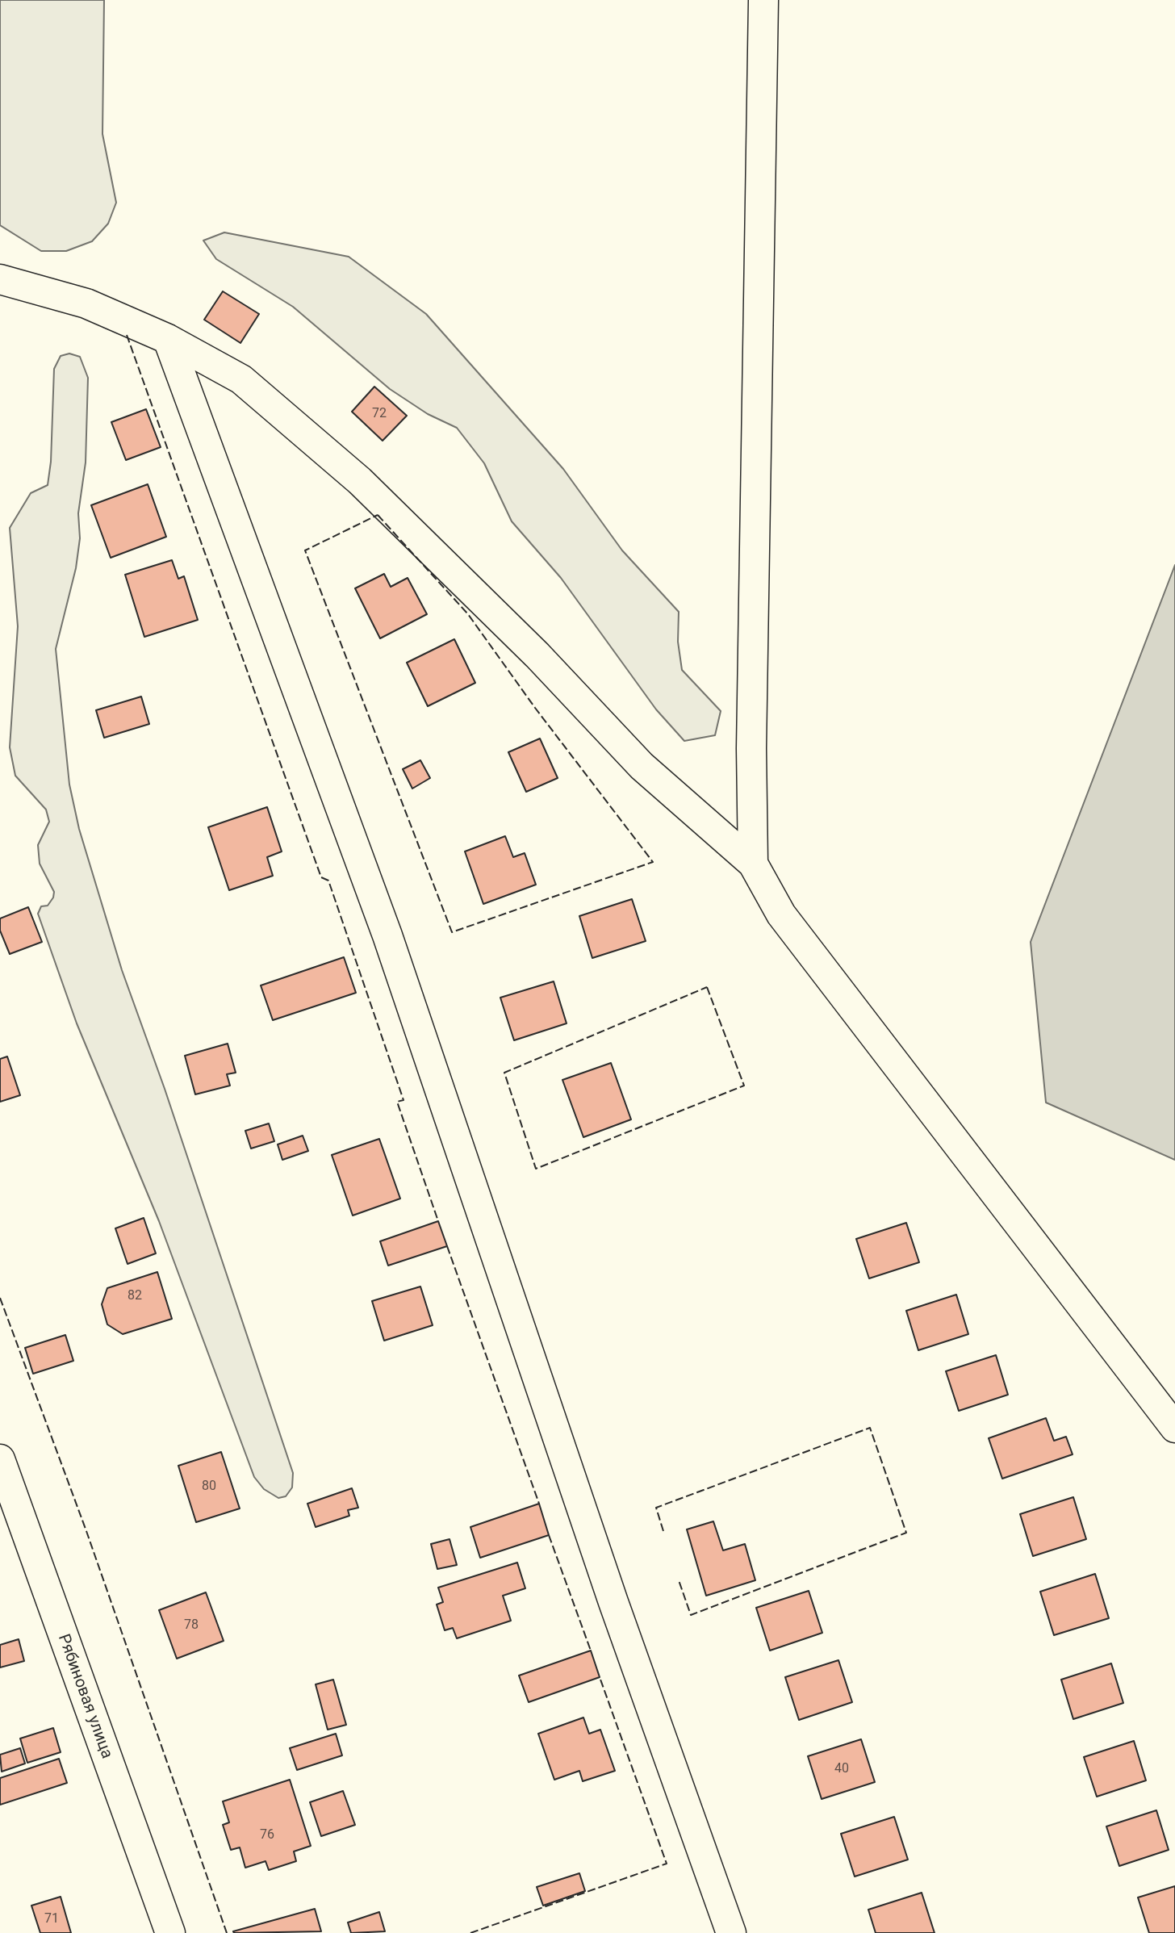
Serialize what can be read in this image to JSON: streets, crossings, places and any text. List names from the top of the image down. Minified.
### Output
{"streets":{"street":["Рябиновая улица"]},"house_numbers":["72","82","80","78","40","76","71"]}
